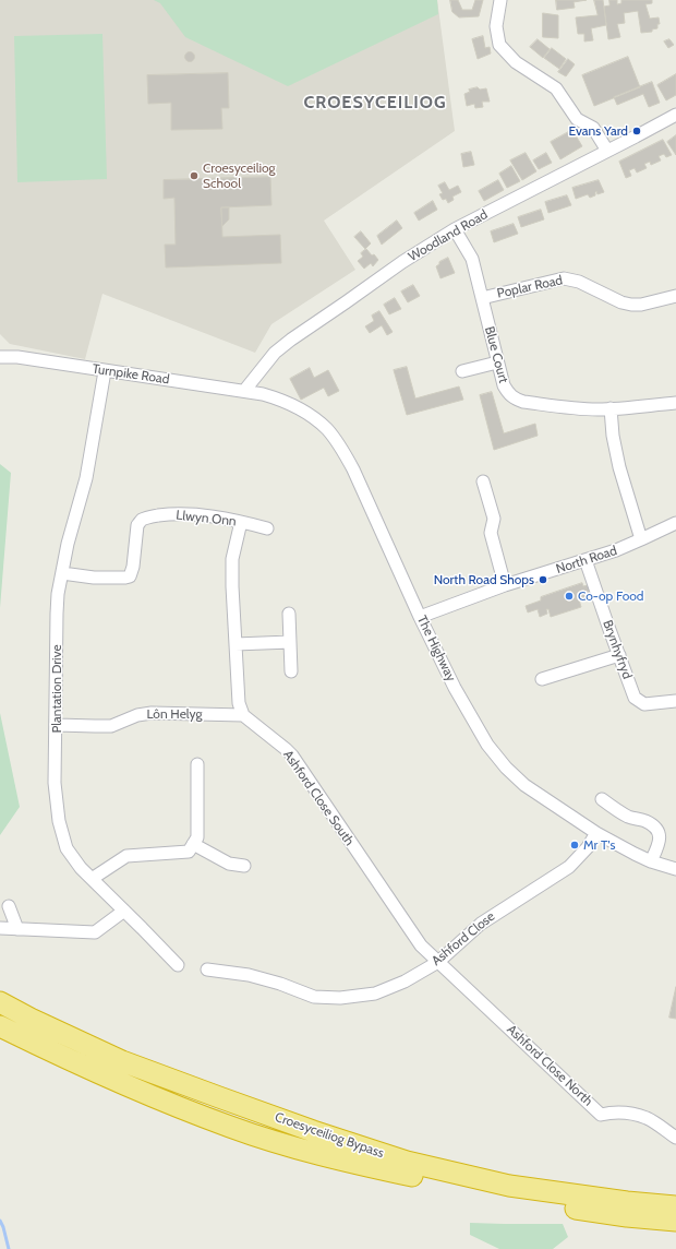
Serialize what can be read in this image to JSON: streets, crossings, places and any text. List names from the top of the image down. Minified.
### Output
{"streets":{"highway":["Croesyceiliog Bypass"],"street":["Woodland Road","Poplar Road","Blue Court","Turnpike Road","Llwyn Onn","North Road","The Highway","Brynhyfryd","Plantation Drive","Lôn Helyg","Ashford Close South","Ashford Close","Ashford Close North"]},"crossings":[["Woodland Road","Blue Court"],["Woodland Road","Turnpike Road"],["Woodland Road","The Highway"],["Poplar Road","Blue Court"],["Turnpike Road","The Highway"],["Turnpike Road","Plantation Drive"],["Llwyn Onn","Plantation Drive"],["North Road","The Highway"],["North Road","Brynhyfryd"],["The Highway","Ashford Close"],["Plantation Drive","Lôn Helyg"],["Lôn Helyg","Ashford Close South"],["Ashford Close South","Ashford Close"],["Ashford Close South","Ashford Close North"],["Ashford Close","Ashford Close North"]],"districts":["CROESYCEILIOG"],"places":["Evans Yard","Croesyceiliog School","North Road Shops","Co-op Food","Mr T's"]}
